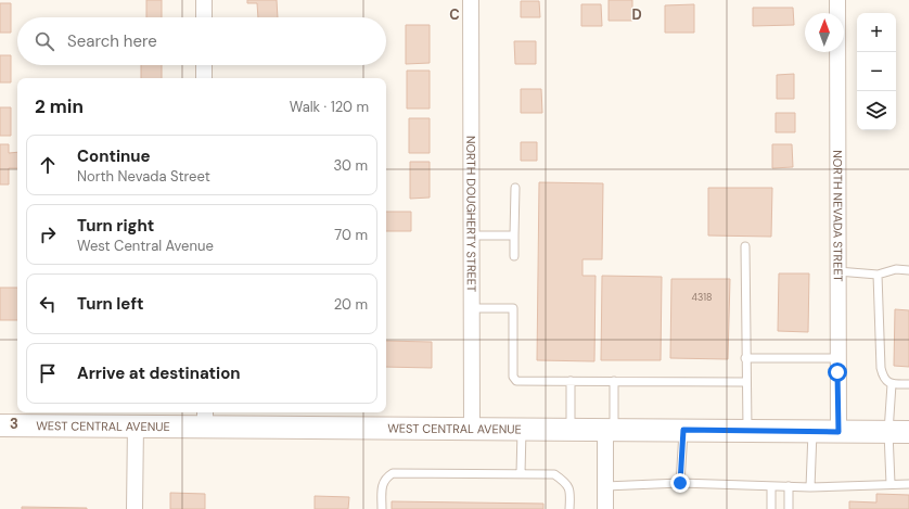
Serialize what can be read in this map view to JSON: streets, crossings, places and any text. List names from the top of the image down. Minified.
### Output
{"streets":{"main road":["WEST CENTRAL AVENUE"],"street":["NORTH DOUGHERTY STREET","NORTH NEVADA STREET"]},"crossings":[["NORTH DOUGHERTY STREET","WEST CENTRAL AVENUE"],["NORTH NEVADA STREET","WEST CENTRAL AVENUE"]],"house_numbers":["4318"],"north":"top","page":{"map_buttons":["+","−"],"search":"Search here","heading":["2 min","Walk · 120 m"],"list":[["Continue","North Nevada Street","30 m"],["Turn right","West Central Avenue","70 m"],["Turn left","20 m"],"Arrive at destination"]},"grid":{"columns":["C","D"],"rows":["3"]}}
